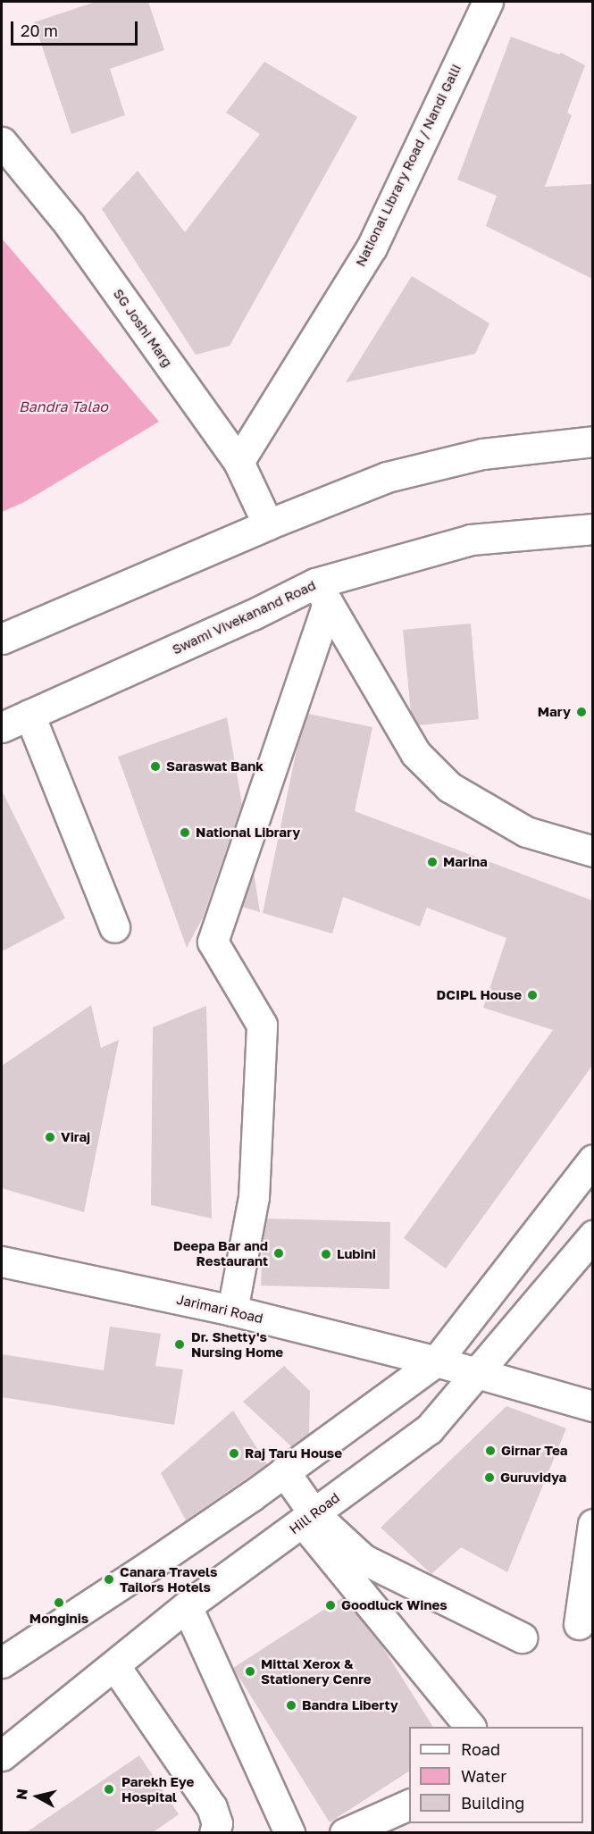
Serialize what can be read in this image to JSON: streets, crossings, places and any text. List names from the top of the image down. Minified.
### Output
{"streets":{"street":["National Library Road / Nandi Galli","SG Joshi Marg","Swami Vivekanand Road","Jarimari Road","Hill Road"]},"crossings":[["National Library Road / Nandi Galli","SG Joshi Marg"],["Jarimari Road","Hill Road"]],"water":["Bandra Talao"],"places":["Mary","Saraswat Bank","National Library","Marina","DCIPL House","Viraj","Deepa Bar and Restaurant","Lubini","Dr. Shetty's Nursing Home","Girnar Tea","Raj Taru House","Guruvidya","Canara Travels Tailors Hotels","Monginis","Goodluck Wines","Mittal Xerox & Stationery Cenre","Bandra Liberty","Parekh Eye Hospital"],"legend":["Road","Water","Building"],"scale_bar":"20 m","north":"left"}
